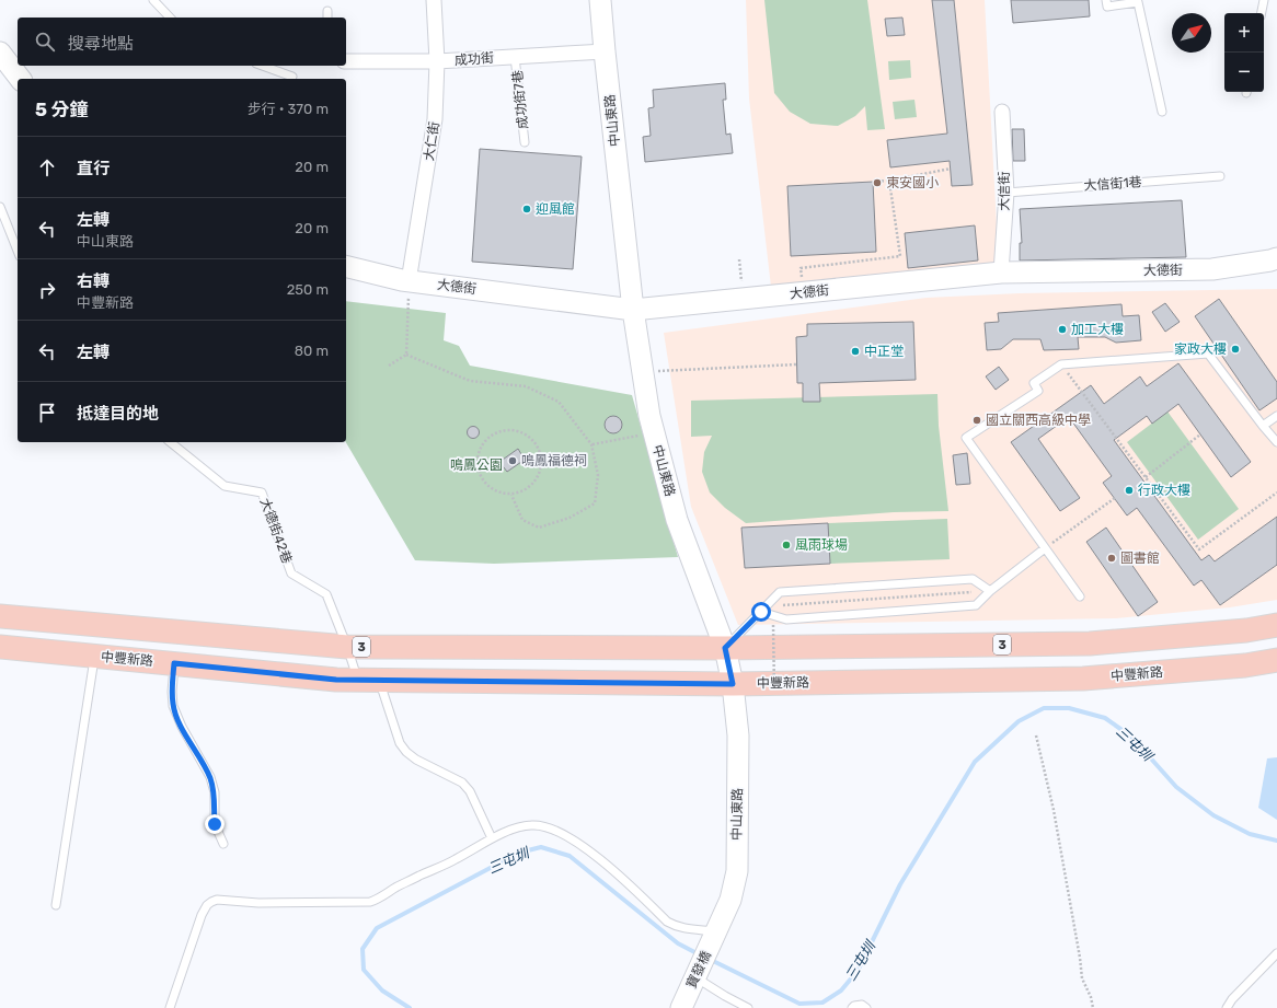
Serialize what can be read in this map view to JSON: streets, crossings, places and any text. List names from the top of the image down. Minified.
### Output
{"streets":{"main road":["3","中豐新路"],"street":["成功街","中山東路","大仁街","大信街","大德街","寶發橋"],"lane":["成功街7巷","大信街1巷","大德街42巷"]},"crossings":[["成功街","成功街7巷"],["成功街","中山東路"],["成功街","大仁街"],["中山東路","大德街"],["中山東路","3"],["中山東路","中豐新路"],["中山東路","寶發橋"],["大仁街","大德街"],["大信街1巷","大信街"],["大信街","大德街"],["大德街42巷","3"],["大德街42巷","中豐新路"]],"water":["三屯圳"],"parks":["鳴鳳公園"],"places":["東安國小","迎風館","加工大樓","家政大樓","中正堂","國立關西高級中學","鳴鳳福德祠","行政大樓","風雨球場","圖書館"],"north":"top right","page":{"map_buttons":["+","−"],"search":"搜尋地點","heading":["5 分鐘","步行 · 370 m"],"list":[["直行","20 m"],["左轉","中山東路","20 m"],["右轉","中豐新路","250 m"],["左轉","80 m"],"抵達目的地"]}}
